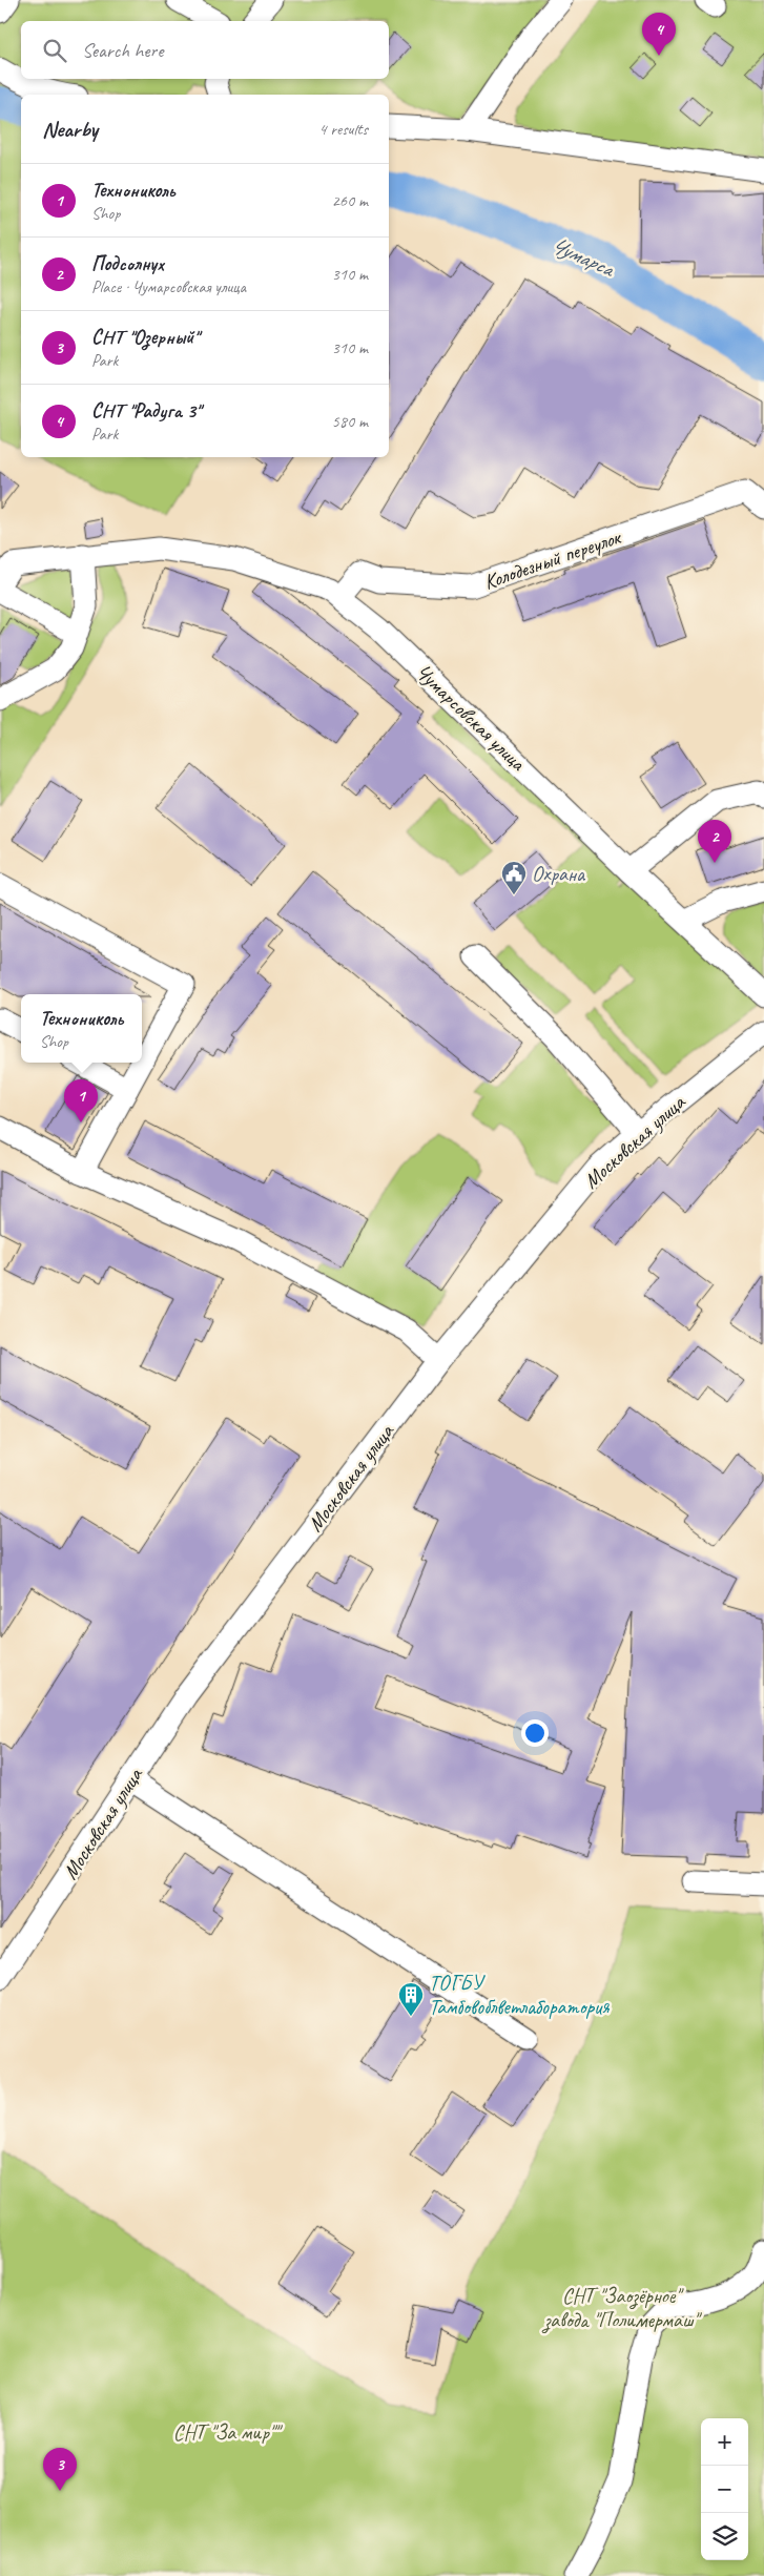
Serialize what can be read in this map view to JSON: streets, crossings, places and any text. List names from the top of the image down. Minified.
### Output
{"streets":{"street":["Колодезный переулок","Чумарсовская улица","Московская улица"]},"crossings":[["Колодезный переулок","Чумарсовская улица"]],"water":["Чумарса"],"parks":["СНТ \"Заозёрное\" завода \"Полимермаш\"","СНТ \"За мир\"\""],"places":{"public building":["Охрана"],"building":["ТОГБУ Тамбовоблветлаборатория"]},"page":{"pins":["4","2","1","3"],"search":"Search here","heading":["Nearby","4 results"],"list":[{"mark":"1","name":"Технониколь","note":"Shop","value":"260 m"},{"mark":"2","name":"Подсолнух","note":"Place · Чумарсовская улица","value":"310 m"},{"mark":"3","name":"СНТ \"Озерный\"","note":"Park","value":"310 m"},{"mark":"4","name":"СНТ \"Радуга 3\"","note":"Park","value":"580 m"}],"popup":["Технониколь","Shop"],"map_buttons":["+","−"]}}
